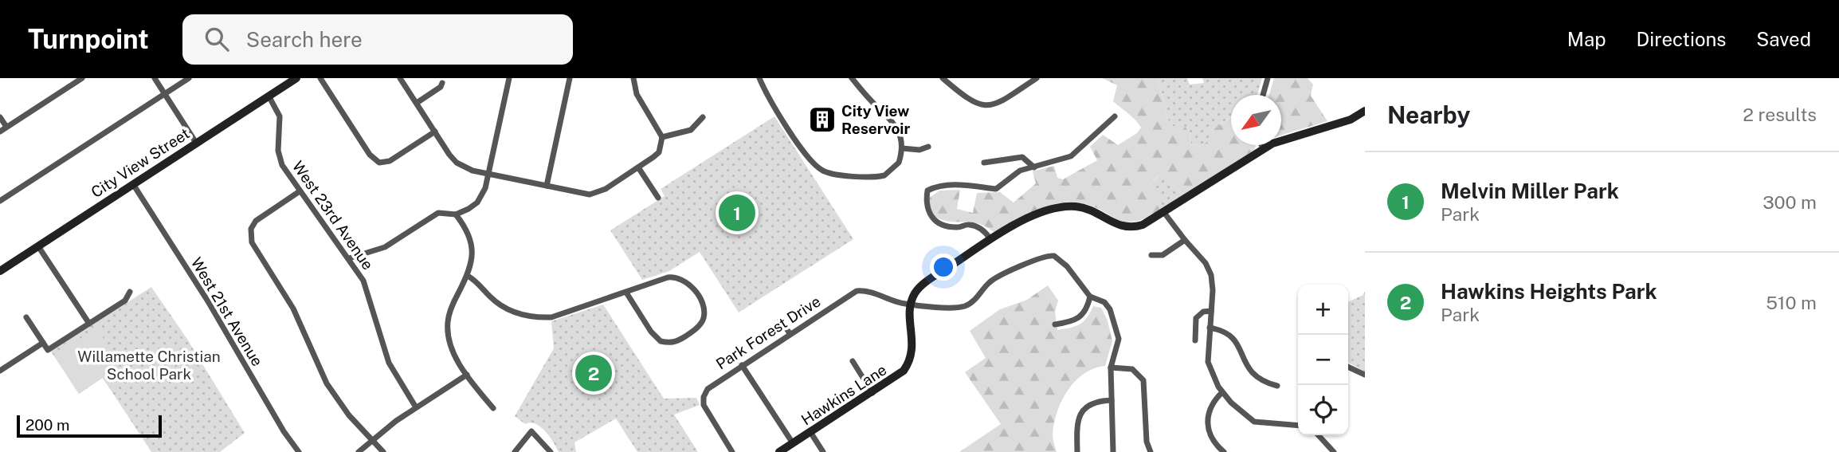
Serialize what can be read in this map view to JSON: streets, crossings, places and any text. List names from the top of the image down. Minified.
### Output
{"streets":{"street":["City View Street","West 23rd Avenue","West 21st Avenue","Park Forest Drive","Hawkins Lane"]},"crossings":[["City View Street","West 23rd Avenue"],["City View Street","West 21st Avenue"],["Park Forest Drive","Hawkins Lane"]],"parks":["Willamette Christian School Park"],"places":{"building":["City View Reservoir"]},"scale_bar":"200 m","north":"bottom left","page":{"header":"Turnpoint","search":"Search here","nav":["Map","Directions","Saved"],"heading":["Nearby","2 results"],"list":[{"mark":"1","name":"Melvin Miller Park","note":"Park","value":"300 m"},{"mark":"2","name":"Hawkins Heights Park","note":"Park","value":"510 m"}],"pins":["1","2"],"map_buttons":["+","−"],"scale":"200 m"}}
